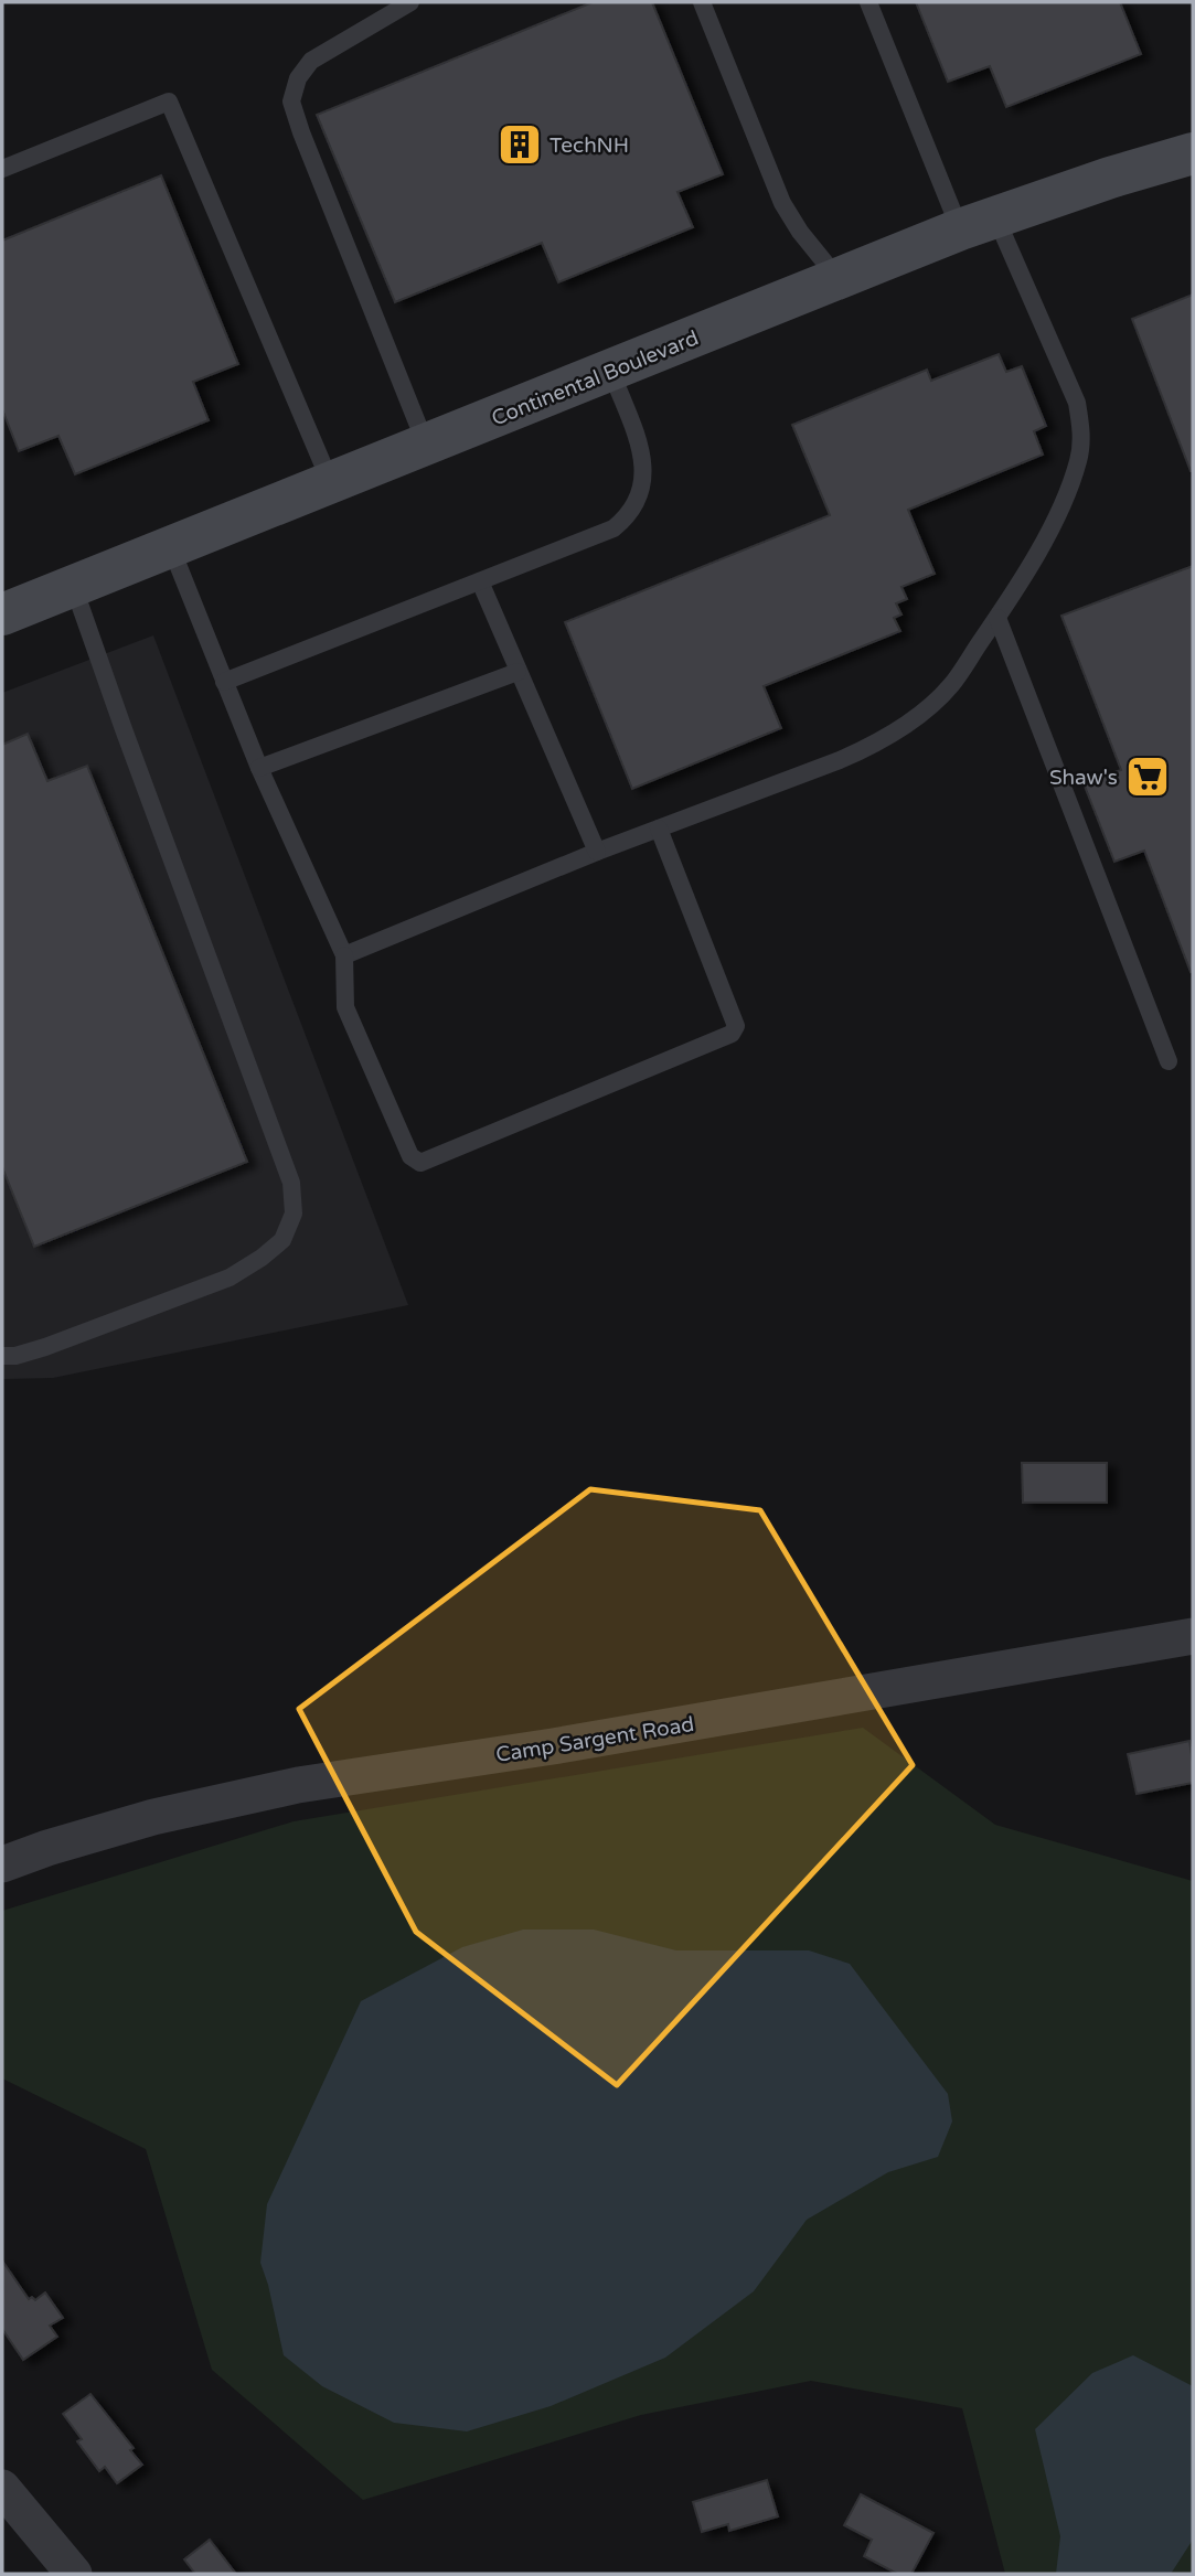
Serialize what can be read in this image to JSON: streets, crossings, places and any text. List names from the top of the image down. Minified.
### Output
{"streets":{"main road":["Continental Boulevard"],"street":["Camp Sargent Road"]},"places":{"building":["TechNH"],"supermarket":["Shaw's"]}}
